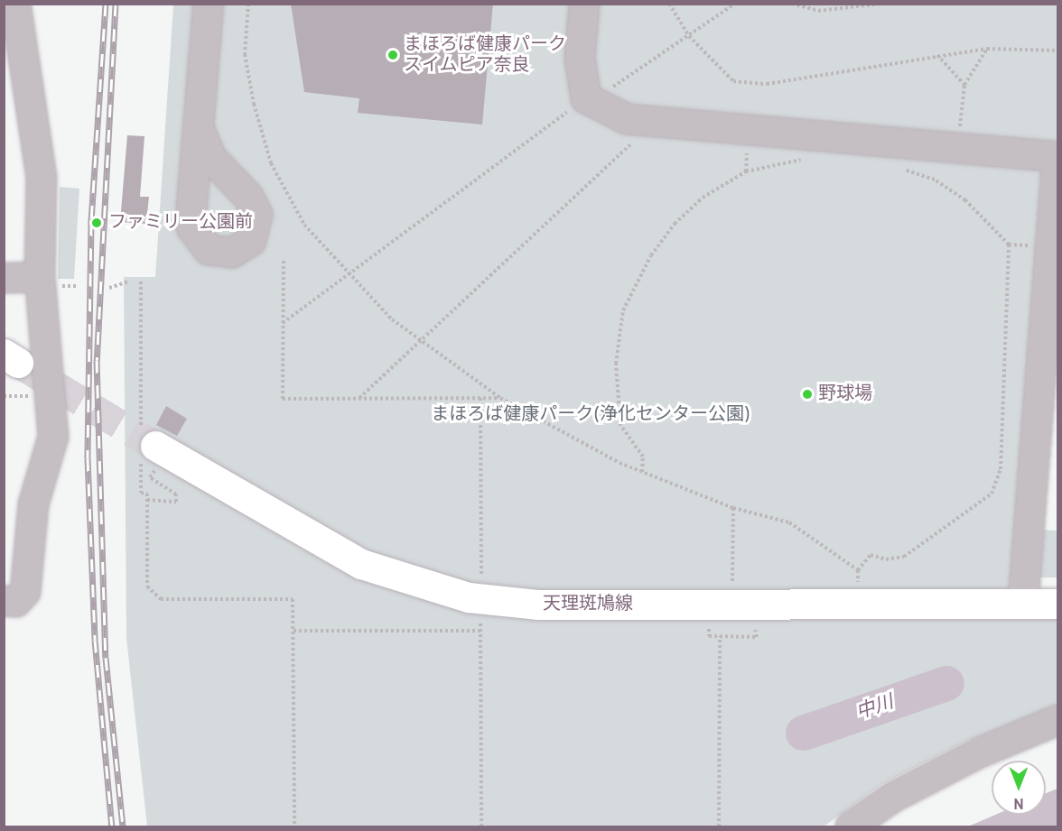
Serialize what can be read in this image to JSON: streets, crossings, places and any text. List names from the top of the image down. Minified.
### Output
{"streets":{"main road":["天理斑鳩線"]},"water":["中川"],"parks":["まほろば健康パーク(浄化センター公園)"],"places":["まほろば健康パーク スイムピア奈良","ファミリー公園前","野球場"],"north":"bottom"}
